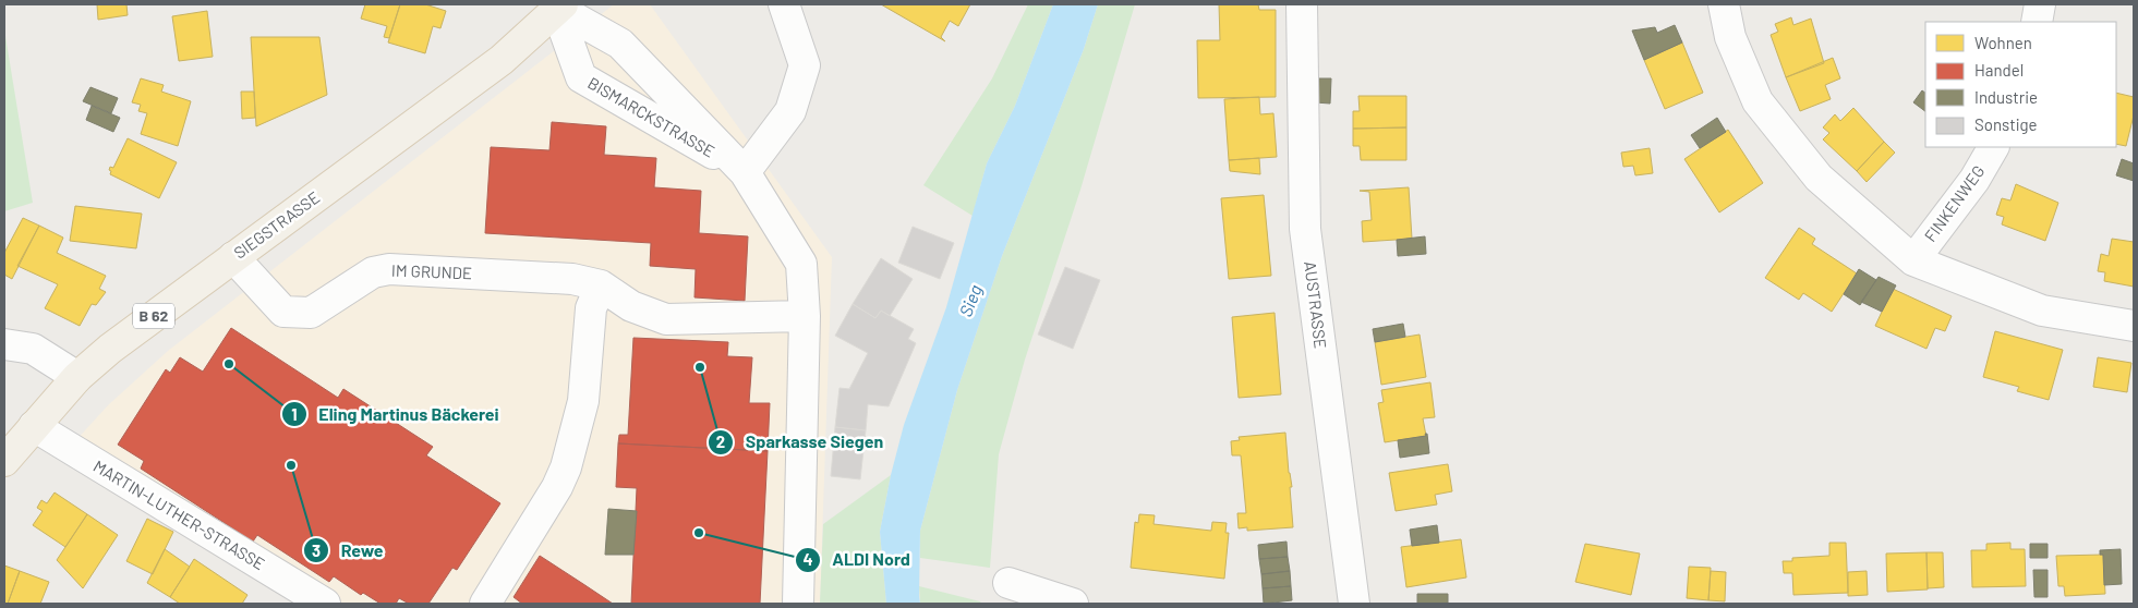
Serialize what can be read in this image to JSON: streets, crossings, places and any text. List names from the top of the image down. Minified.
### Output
{"streets":{"main road":["SIEGSTRASSE","B 62"],"street":["BISMARCKSTRASSE","FINKENWEG","IM GRUNDE","AUSTRASSE","MARTIN-LUTHER-STRASSE"]},"crossings":[["BISMARCKSTRASSE","SIEGSTRASSE"],["BISMARCKSTRASSE","IM GRUNDE"],["SIEGSTRASSE","IM GRUNDE"],["SIEGSTRASSE","MARTIN-LUTHER-STRASSE"]],"water":["Sieg"],"places":["Eling Martinus Bäckerei","Sparkasse Siegen","Rewe","ALDI Nord"],"legend":["Wohnen","Handel","Industrie","Sonstige"]}
